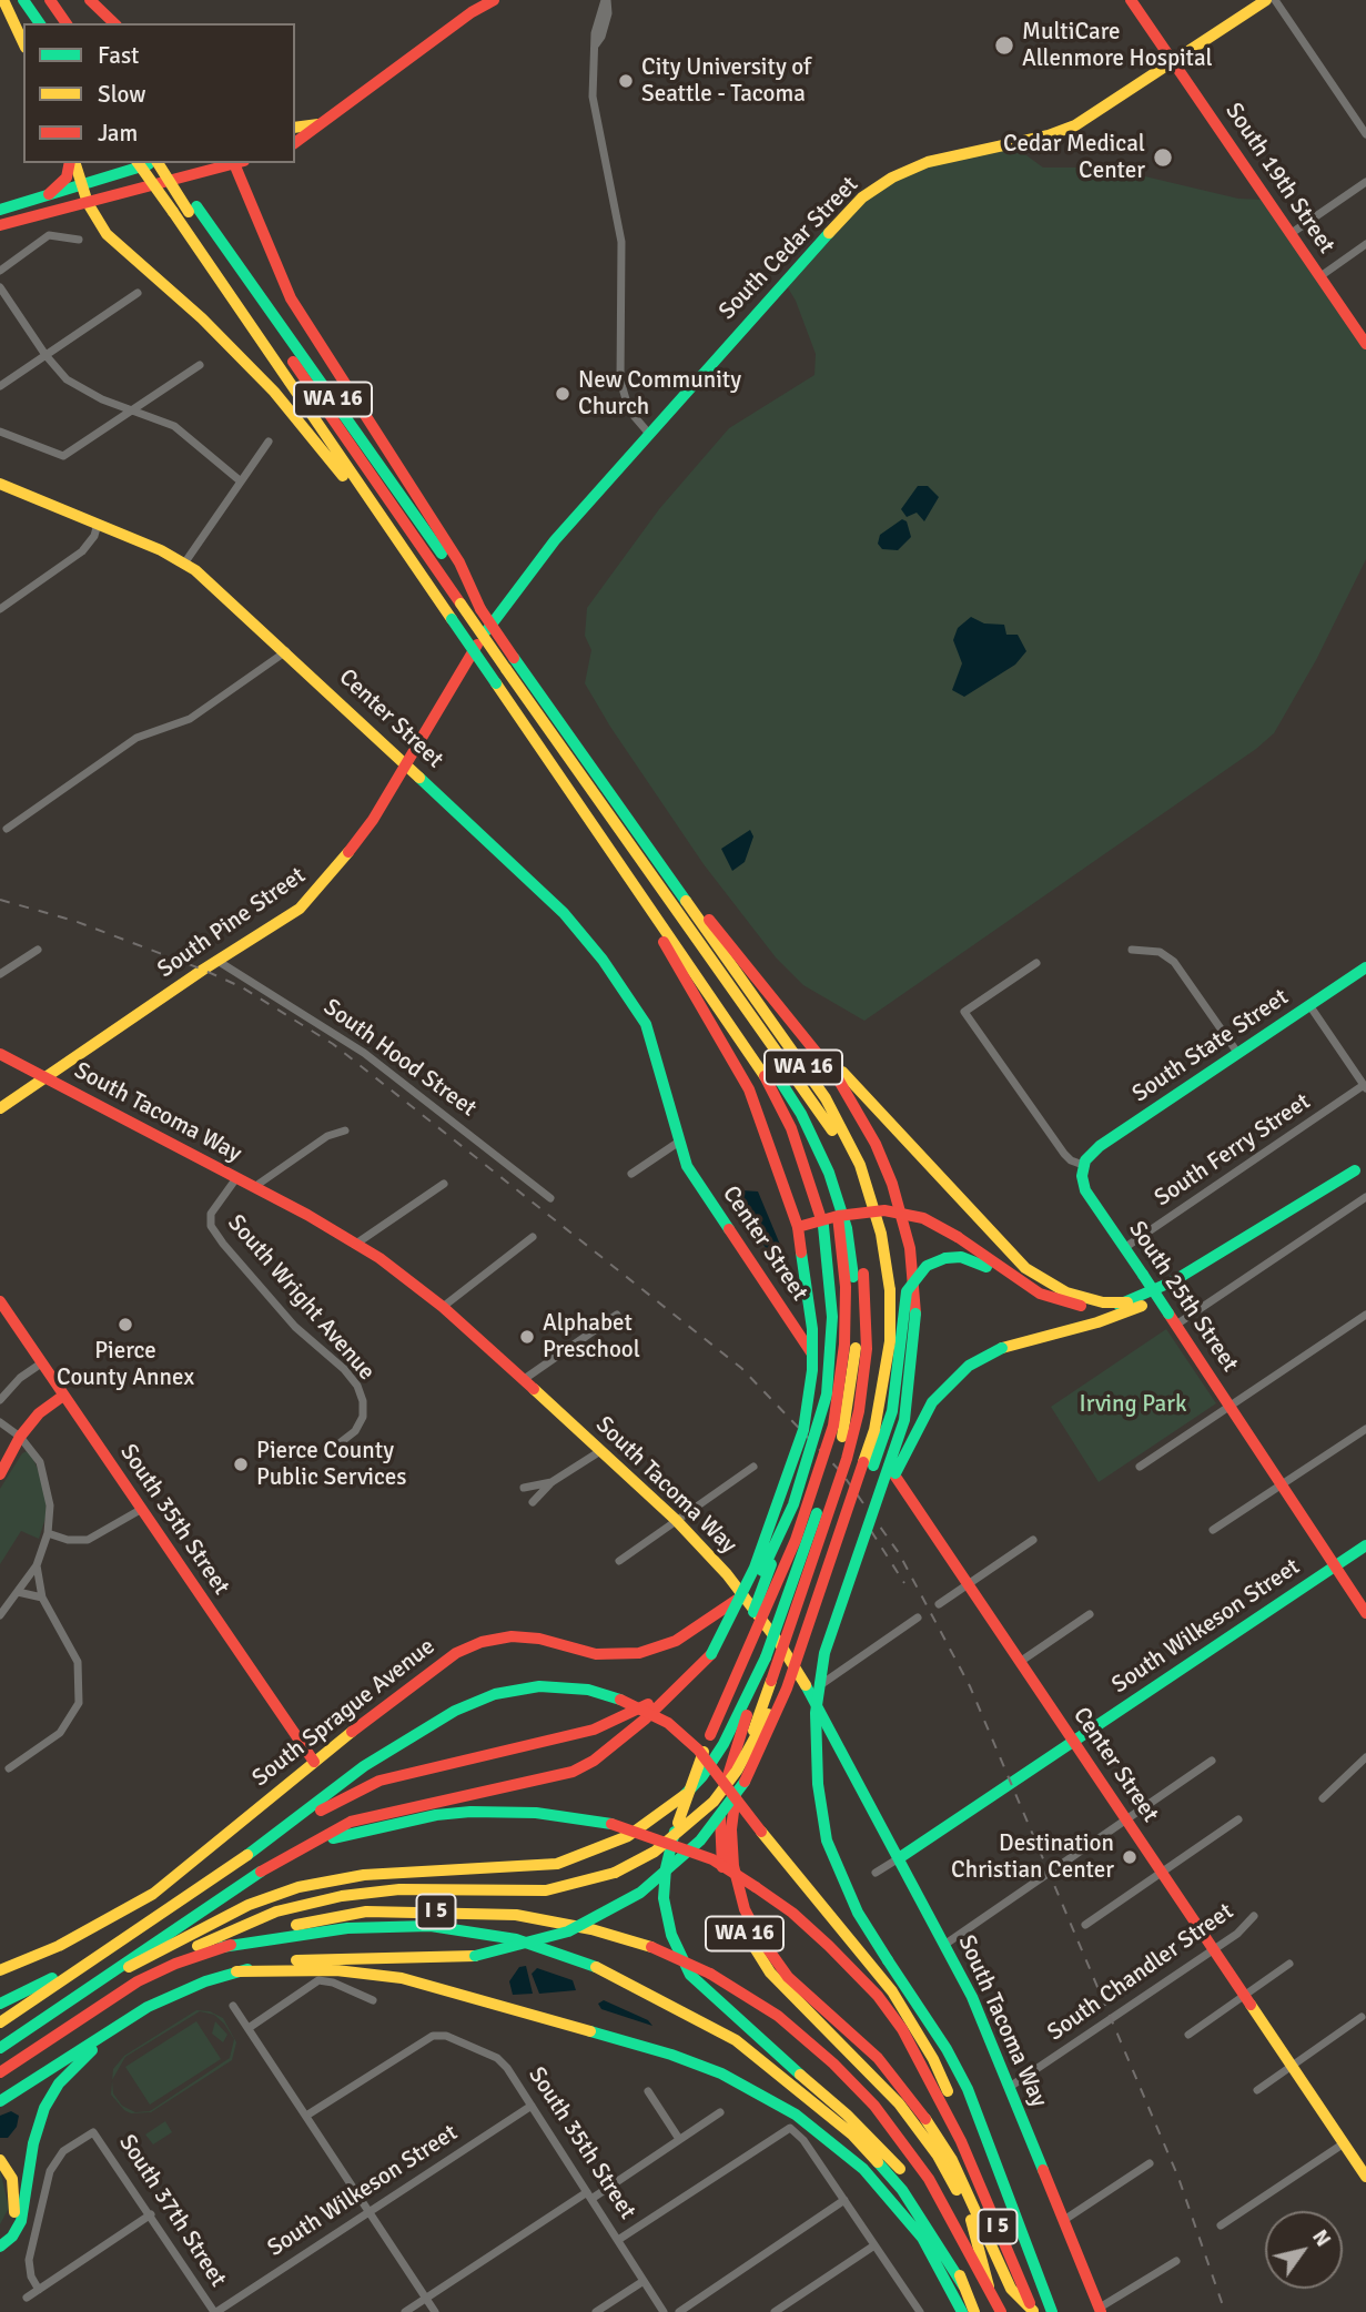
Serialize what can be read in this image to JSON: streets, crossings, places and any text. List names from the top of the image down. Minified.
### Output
{"streets":{"main road":["South 19th Street","South Cedar Street","WA 16","Center Street","South Pine Street","South State Street","South Tacoma Way","South 25th Street","South 35th Street","South Wilkeson Street","South Sprague Avenue","I 5"],"street":["South Hood Street","South Ferry Street","South Wright Avenue","South Chandler Street","South 37th Street"]},"crossings":[["South 19th Street","South Cedar Street"],["South Cedar Street","South Pine Street"],["WA 16","I 5"],["Center Street","South Pine Street"],["Center Street","South Wilkeson Street"],["Center Street","South Chandler Street"],["South Pine Street","South Hood Street"],["South Pine Street","South Tacoma Way"],["South State Street","South 25th Street"],["South Tacoma Way","South Wright Avenue"],["South Tacoma Way","South Wilkeson Street"],["South Tacoma Way","South Sprague Avenue"],["South Tacoma Way","South Chandler Street"],["South Ferry Street","South 25th Street"],["South 25th Street","South Wilkeson Street"],["South 35th Street","South Wilkeson Street"],["South 35th Street","South Sprague Avenue"],["South Wilkeson Street","South 37th Street"]],"parks":["Irving Park"],"places":["MultiCare Allenmore Hospital","City University of Seattle - Tacoma","Cedar Medical Center","New Community Church","Pierce County Annex","Alphabet Preschool","Pierce County Public Services","Destination Christian Center"],"legend":["Fast","Slow","Jam"],"north":"top right"}
